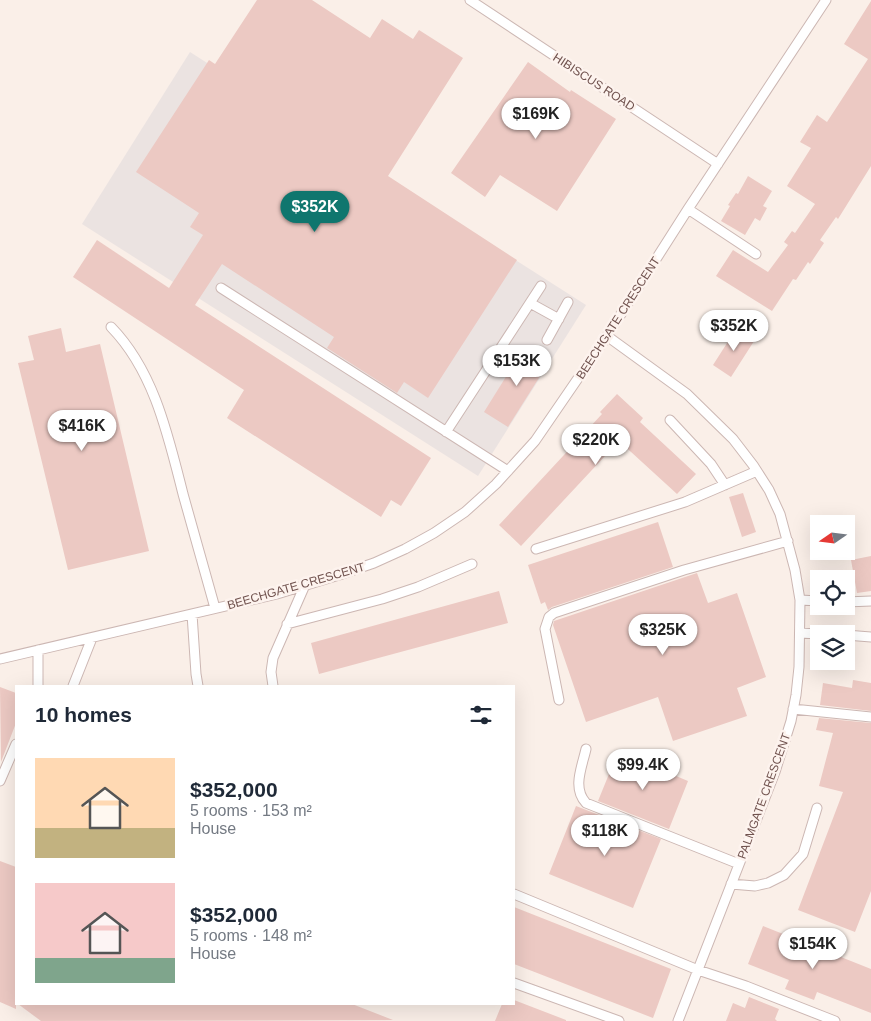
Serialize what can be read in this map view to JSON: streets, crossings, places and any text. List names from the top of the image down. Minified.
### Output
{"streets":{"lane":["HIBISCUS ROAD","BEECHGATE CRESCENT","PALMGATE CRESCENT"]},"crossings":[["HIBISCUS ROAD","BEECHGATE CRESCENT"],["BEECHGATE CRESCENT","PALMGATE CRESCENT"]],"north":"left","page":{"price":["$169K","$352K","$352K","$153K","$416K","$220K","$325K","$99.4K","$118K","$154K"],"heading":"10 homes","list":[{"name":"$352,000","note":"5 rooms · 153 m² · House"},{"name":"$352,000","note":"5 rooms · 148 m² · House"}]}}
